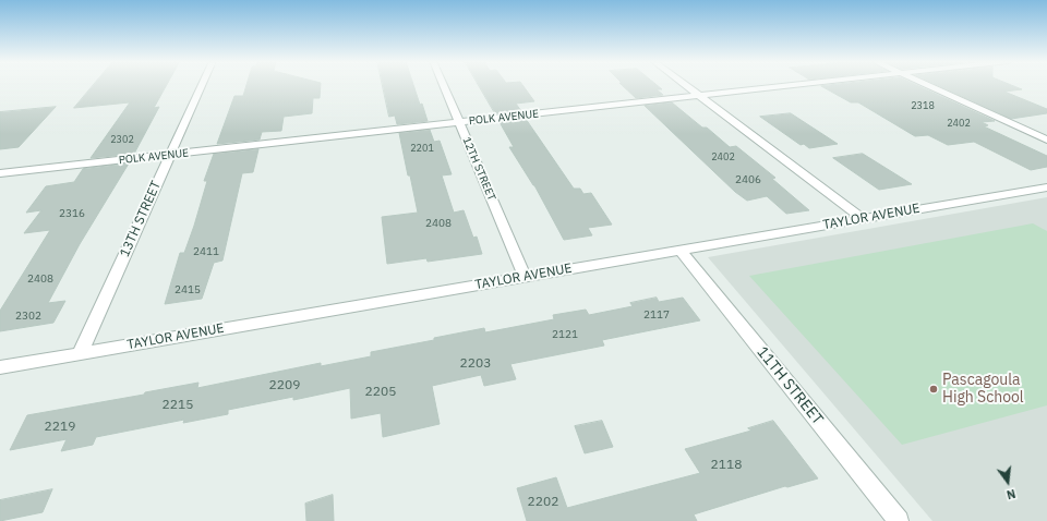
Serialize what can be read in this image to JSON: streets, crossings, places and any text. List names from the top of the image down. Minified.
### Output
{"streets":{"street":["POLK AVENUE","12TH STREET","TAYLOR AVENUE","13TH STREET","11TH STREET"]},"crossings":[["POLK AVENUE","12TH STREET"],["POLK AVENUE","13TH STREET"],["12TH STREET","TAYLOR AVENUE"],["TAYLOR AVENUE","13TH STREET"],["TAYLOR AVENUE","11TH STREET"]],"places":["Pascagoula High School"],"house_numbers":["2318","2402","2302","2201","2402","2406","2316","2408","2411","2408","2415","2117","2302","2121","2203","2209","2205","2215","2219","2118","2202"],"north":"bottom"}
